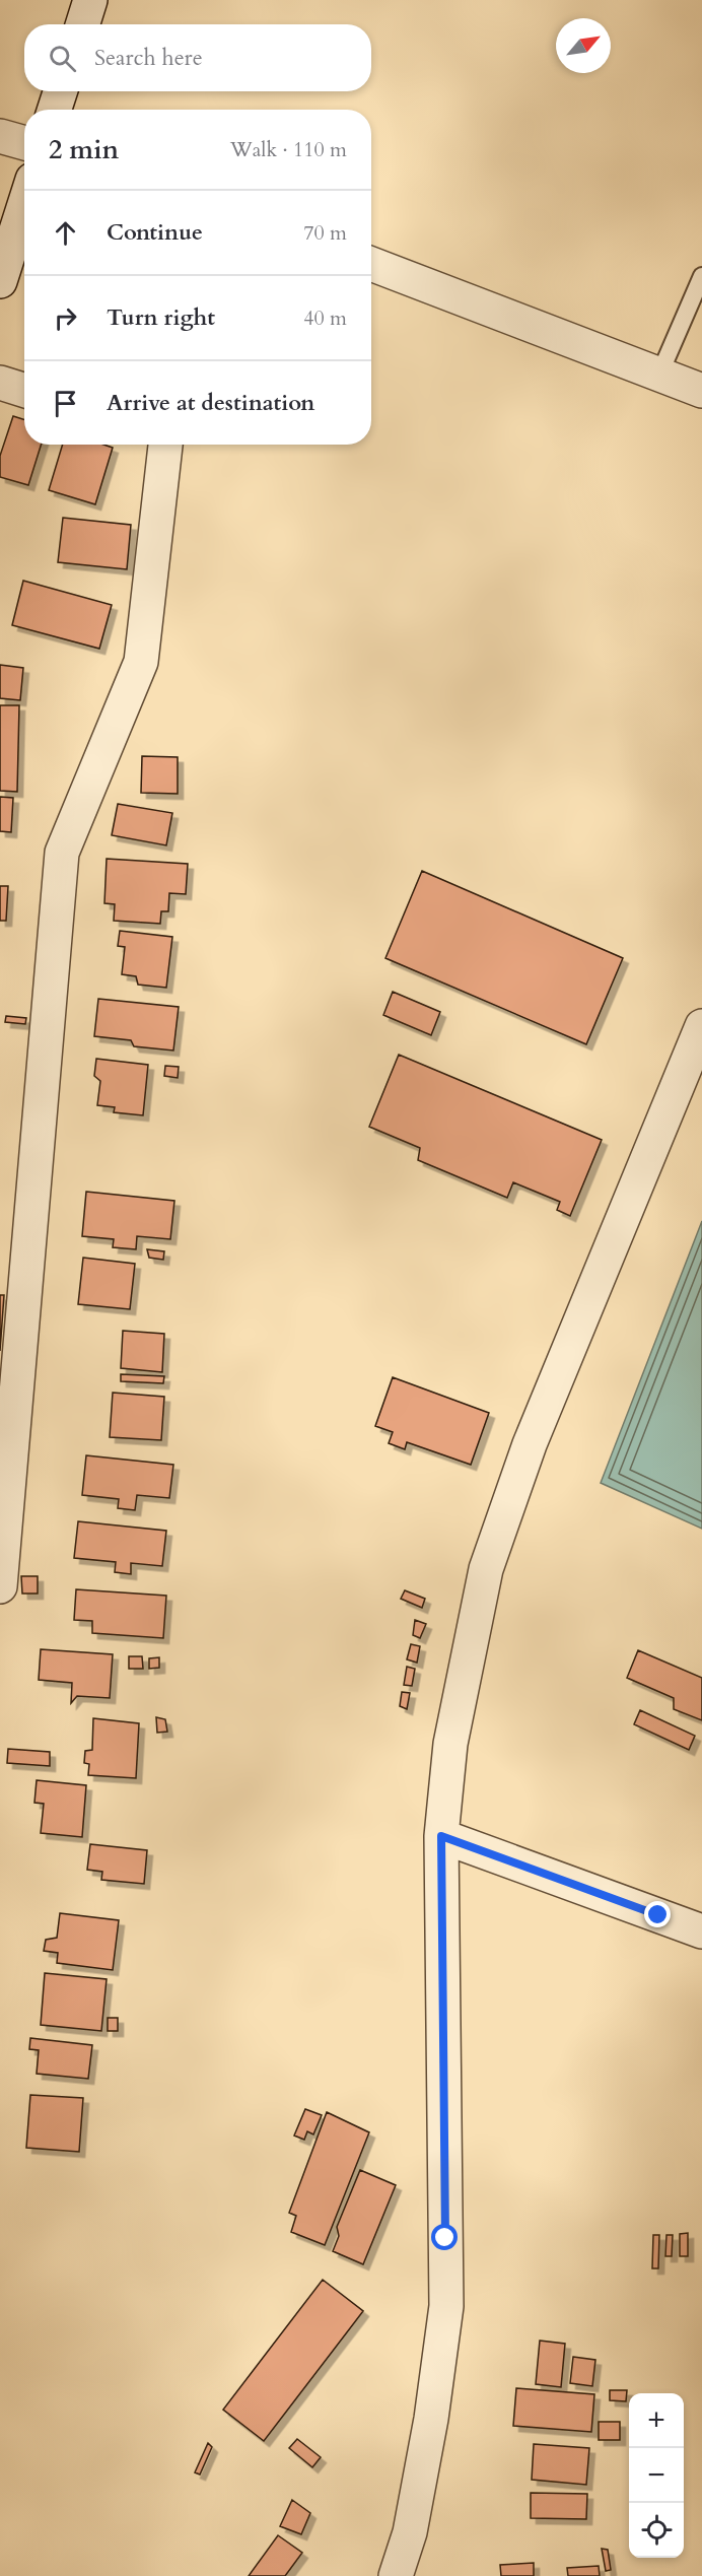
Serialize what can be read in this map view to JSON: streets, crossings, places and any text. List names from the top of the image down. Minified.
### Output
{"north":"top right","page":{"search":"Search here","heading":["2 min","Walk · 110 m"],"list":[["Continue","70 m"],["Turn right","40 m"],"Arrive at destination"],"map_buttons":["+","−"]}}
